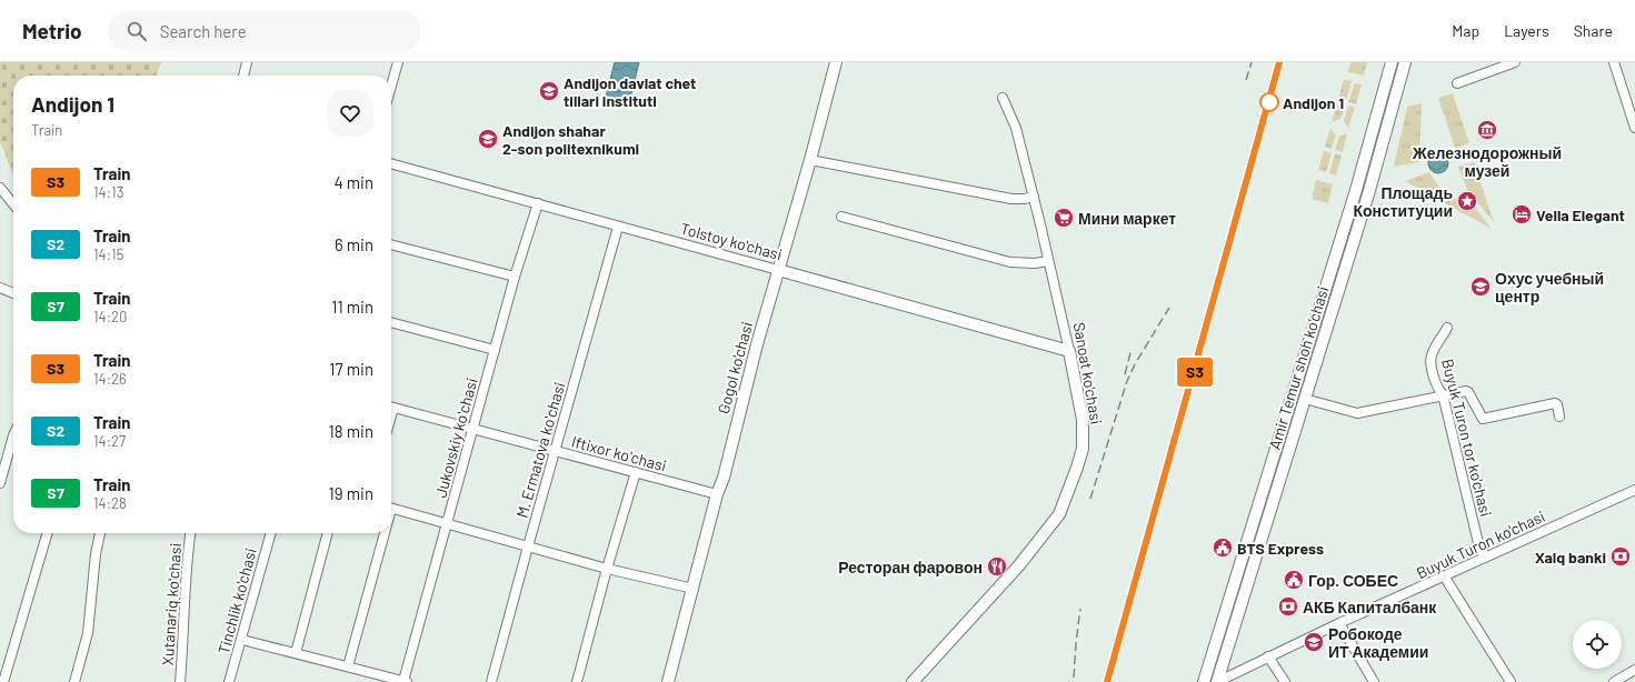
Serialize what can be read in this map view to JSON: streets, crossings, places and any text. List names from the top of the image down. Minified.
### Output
{"streets":{"main road":["Tolstoy ko'chasi","Gogol ko'chasi","Amir Temur shoh ko'chasi","Sanoat ko'chasi"],"street":["Jukovskiy koʻchasi","Buyuk Turon tor ko'chasi","M. Ermatova koʻchasi","Iftixor koʻchasi","Buyuk Turon ko'chasi","Tinchlik ko'chasi","Xutanariq koʻchasi"]},"crossings":[["Tolstoy ko'chasi","Gogol ko'chasi"],["Tolstoy ko'chasi","Sanoat ko'chasi"],["Tolstoy ko'chasi","Jukovskiy koʻchasi"],["Tolstoy ko'chasi","M. Ermatova koʻchasi"],["Gogol ko'chasi","Iftixor koʻchasi"],["Amir Temur shoh ko'chasi","Buyuk Turon ko'chasi"],["Jukovskiy koʻchasi","Iftixor koʻchasi"],["Buyuk Turon tor ko'chasi","Buyuk Turon ko'chasi"],["M. Ermatova koʻchasi","Iftixor koʻchasi"]],"places":{"school or university":["Andijon davlat chet tillari instituti","Andijon shahar 2-son politexnikumi","Охус учебный центр","Робокоде ИТ Академии"],"other":["Andijon 1"],"museum":["Железнодорожный музей"],"place":["Площадь Конституции"],"hotel":["Vella Elegant"],"supermarket":["Мини маркет"],"public building":["BTS Express","Гор. СОБЕС"],"bank":["Xalq banki","АКБ Капиталбанк"],"restaurant":["Ресторан фаровон"]},"page":{"header":"Metrio","search":"Search here","nav":["Map","Layers","Share"],"on_map":"S3","heading":["Andijon 1","Train"],"list":[{"mark":"S3","name":"Train","note":"14:13","value":"4 min"},{"mark":"S2","name":"Train","note":"14:15","value":"6 min"},{"mark":"S7","name":"Train","note":"14:20","value":"11 min"},{"mark":"S3","name":"Train","note":"14:26","value":"17 min"},{"mark":"S2","name":"Train","note":"14:27","value":"18 min"},{"mark":"S7","name":"Train","note":"14:28","value":"19 min"}]}}
